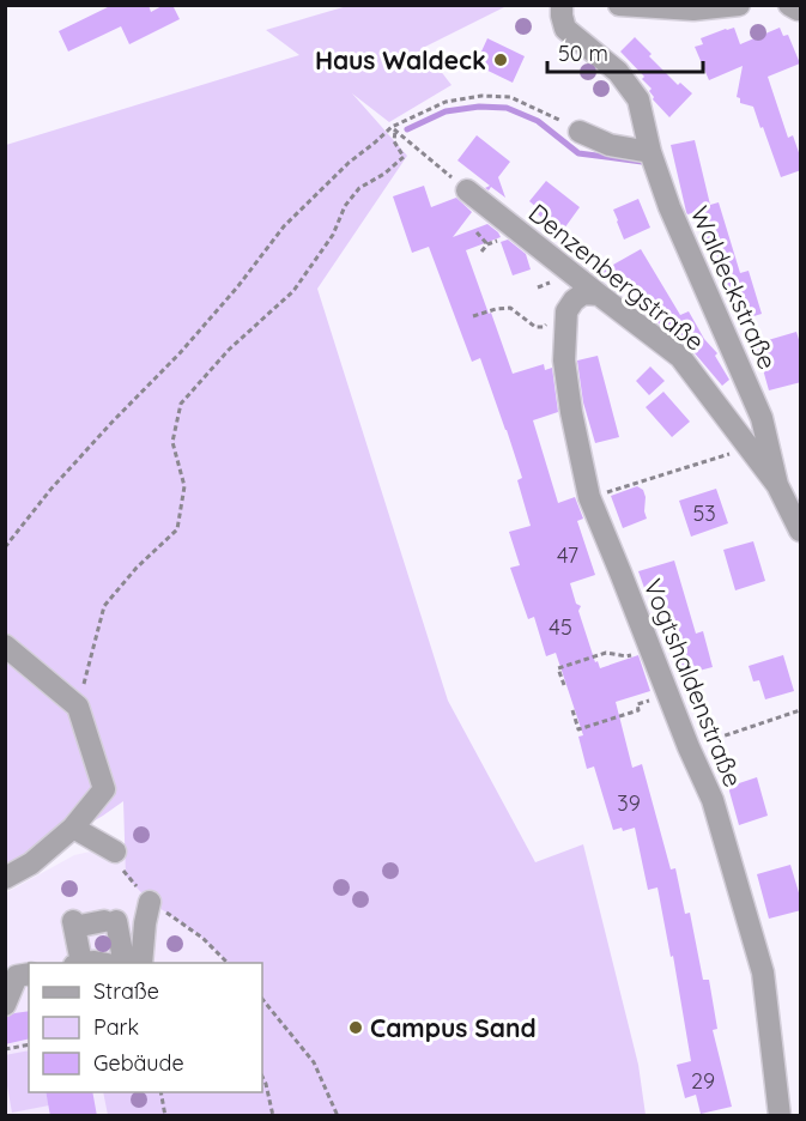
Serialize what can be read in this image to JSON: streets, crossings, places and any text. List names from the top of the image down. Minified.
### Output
{"streets":{"street":["Denzenbergstraße","Waldeckstraße","Vogtshaldenstraße"]},"crossings":[["Denzenbergstraße","Waldeckstraße"],["Denzenbergstraße","Vogtshaldenstraße"]],"places":["Haus Waldeck","Campus Sand"],"house_numbers":["53","47","45","39","29"],"legend":["Straße","Park","Gebäude"],"scale_bar":"50 m"}
